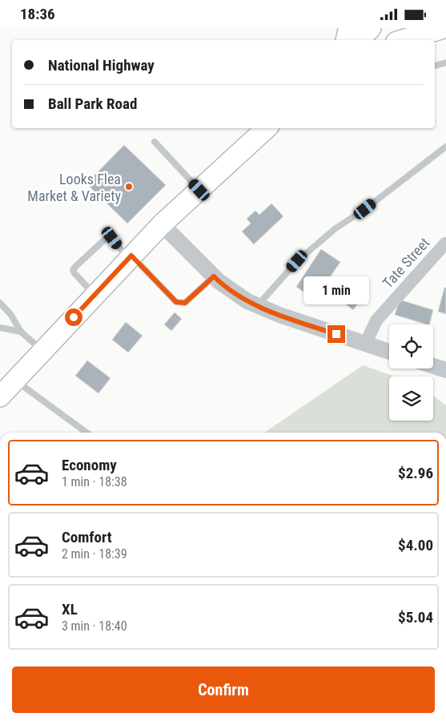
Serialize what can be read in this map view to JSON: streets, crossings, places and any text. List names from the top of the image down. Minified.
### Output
{"streets":{"street":["Tate Street"]},"places":["Looks Flea Market & Variety"],"page":{"status":"18:36","banner":["National Highway","Ball Park Road"],"bubble":"1 min","list":[{"name":"Economy","note":"1 min · 18:38","value":"$2.96"},{"name":"Comfort","note":"2 min · 18:39","value":"$4.00"},{"name":"XL","note":"3 min · 18:40","value":"$5.04"}],"buttons":"Confirm"}}
